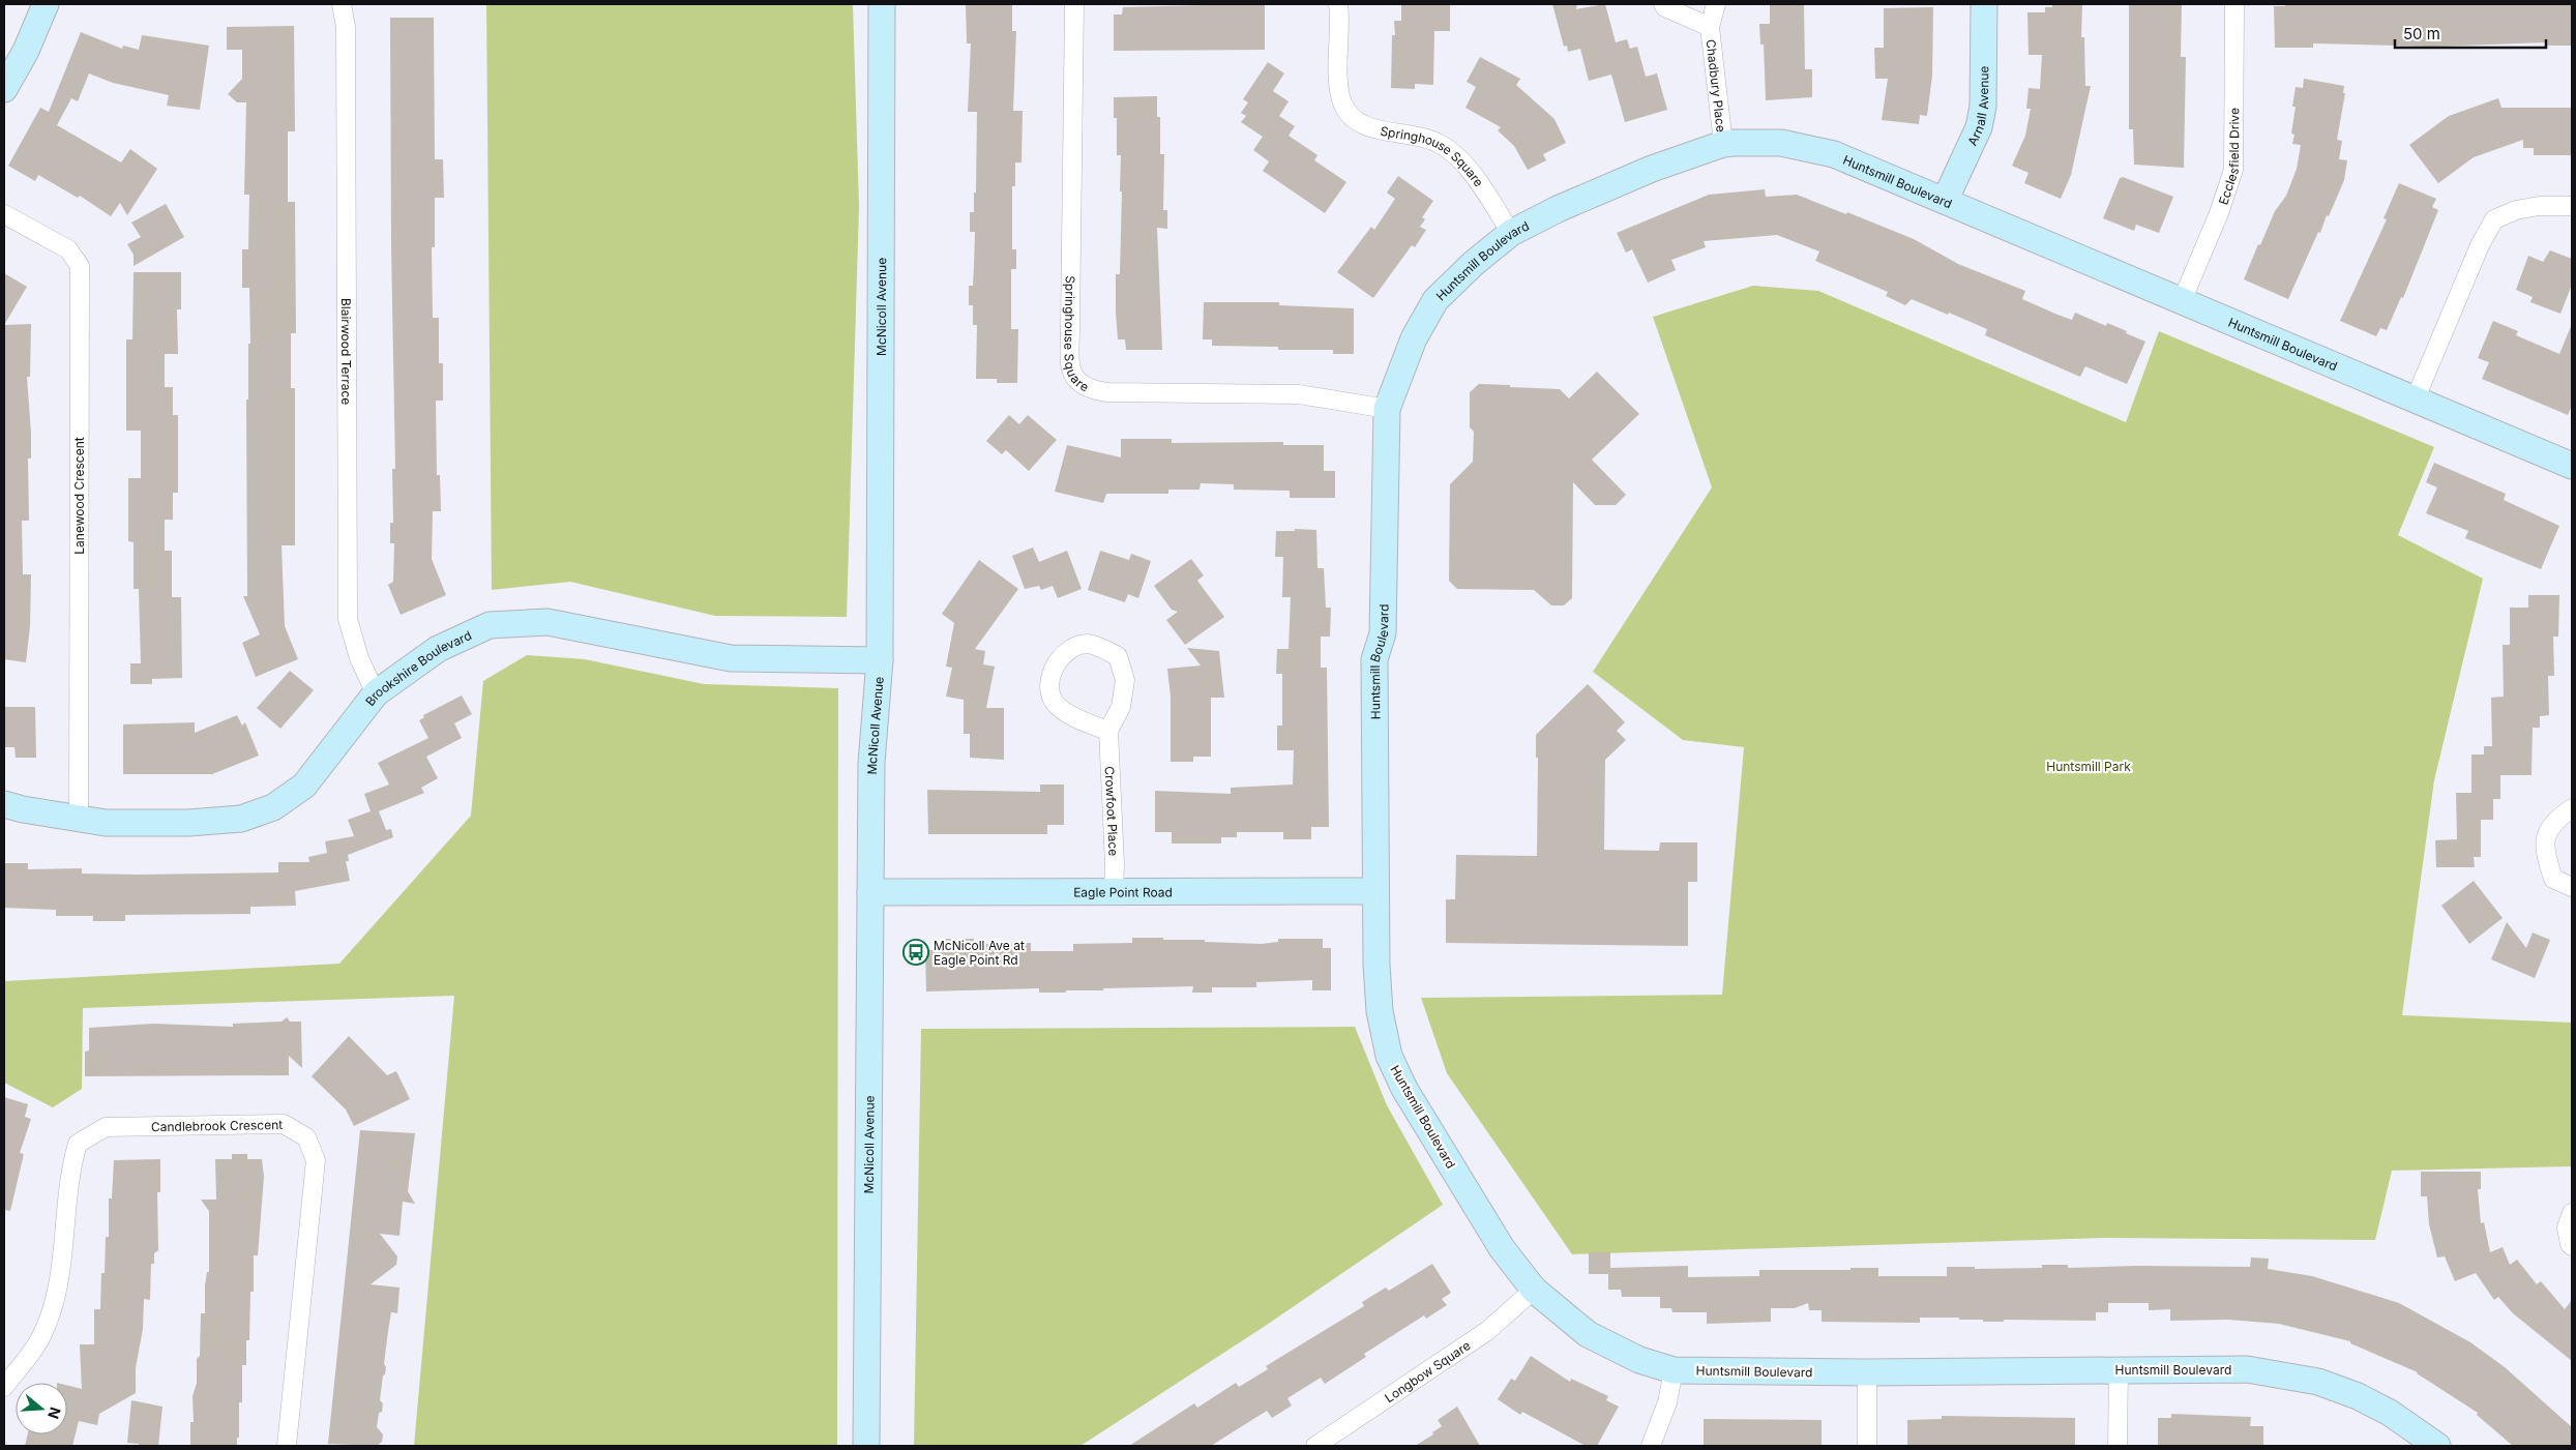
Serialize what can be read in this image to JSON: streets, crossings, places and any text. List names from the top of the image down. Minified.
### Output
{"streets":{"street":["Chadbury Place","Arnall Avenue","Ecclesfield Drive","Springhouse Square","Huntsmill Boulevard","McNicoll Avenue","Blairwood Terrace","Lanewood Crescent","Brookshire Boulevard","Crowfoot Place","Eagle Point Road","Candlebrook Crescent","Longbow Square"]},"crossings":[["Chadbury Place","Huntsmill Boulevard"],["Arnall Avenue","Huntsmill Boulevard"],["Ecclesfield Drive","Huntsmill Boulevard"],["Springhouse Square","Huntsmill Boulevard"],["Huntsmill Boulevard","Eagle Point Road"],["Huntsmill Boulevard","Longbow Square"],["McNicoll Avenue","Brookshire Boulevard"],["McNicoll Avenue","Eagle Point Road"],["Blairwood Terrace","Brookshire Boulevard"],["Lanewood Crescent","Brookshire Boulevard"],["Crowfoot Place","Eagle Point Road"]],"parks":["Huntsmill Park"],"places":{"bus stop":["McNicoll Ave at Eagle Point Rd"]},"scale_bar":"50 m","north":"right"}
